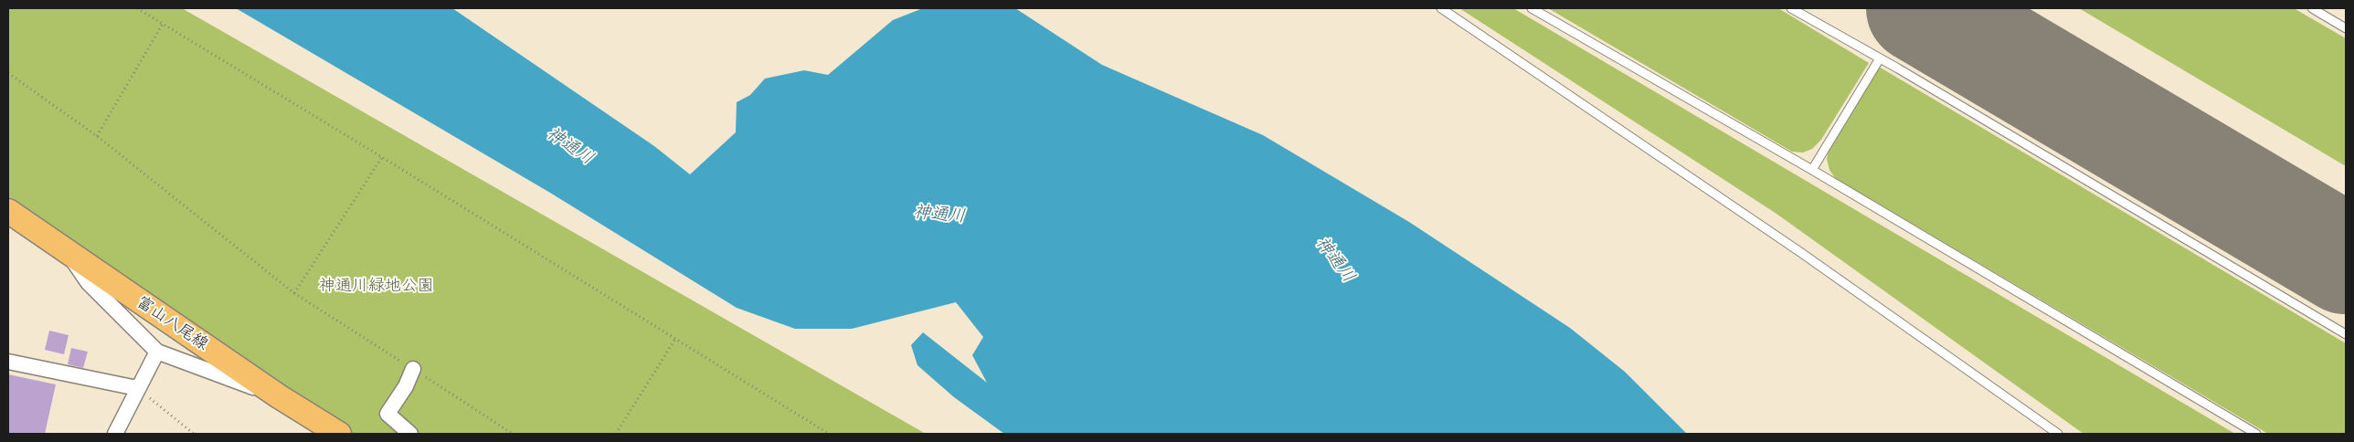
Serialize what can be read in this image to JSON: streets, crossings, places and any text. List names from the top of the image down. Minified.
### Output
{"streets":{"main road":["富山八尾線"]},"water":["神通川"],"parks":["神通川緑地公園"]}
